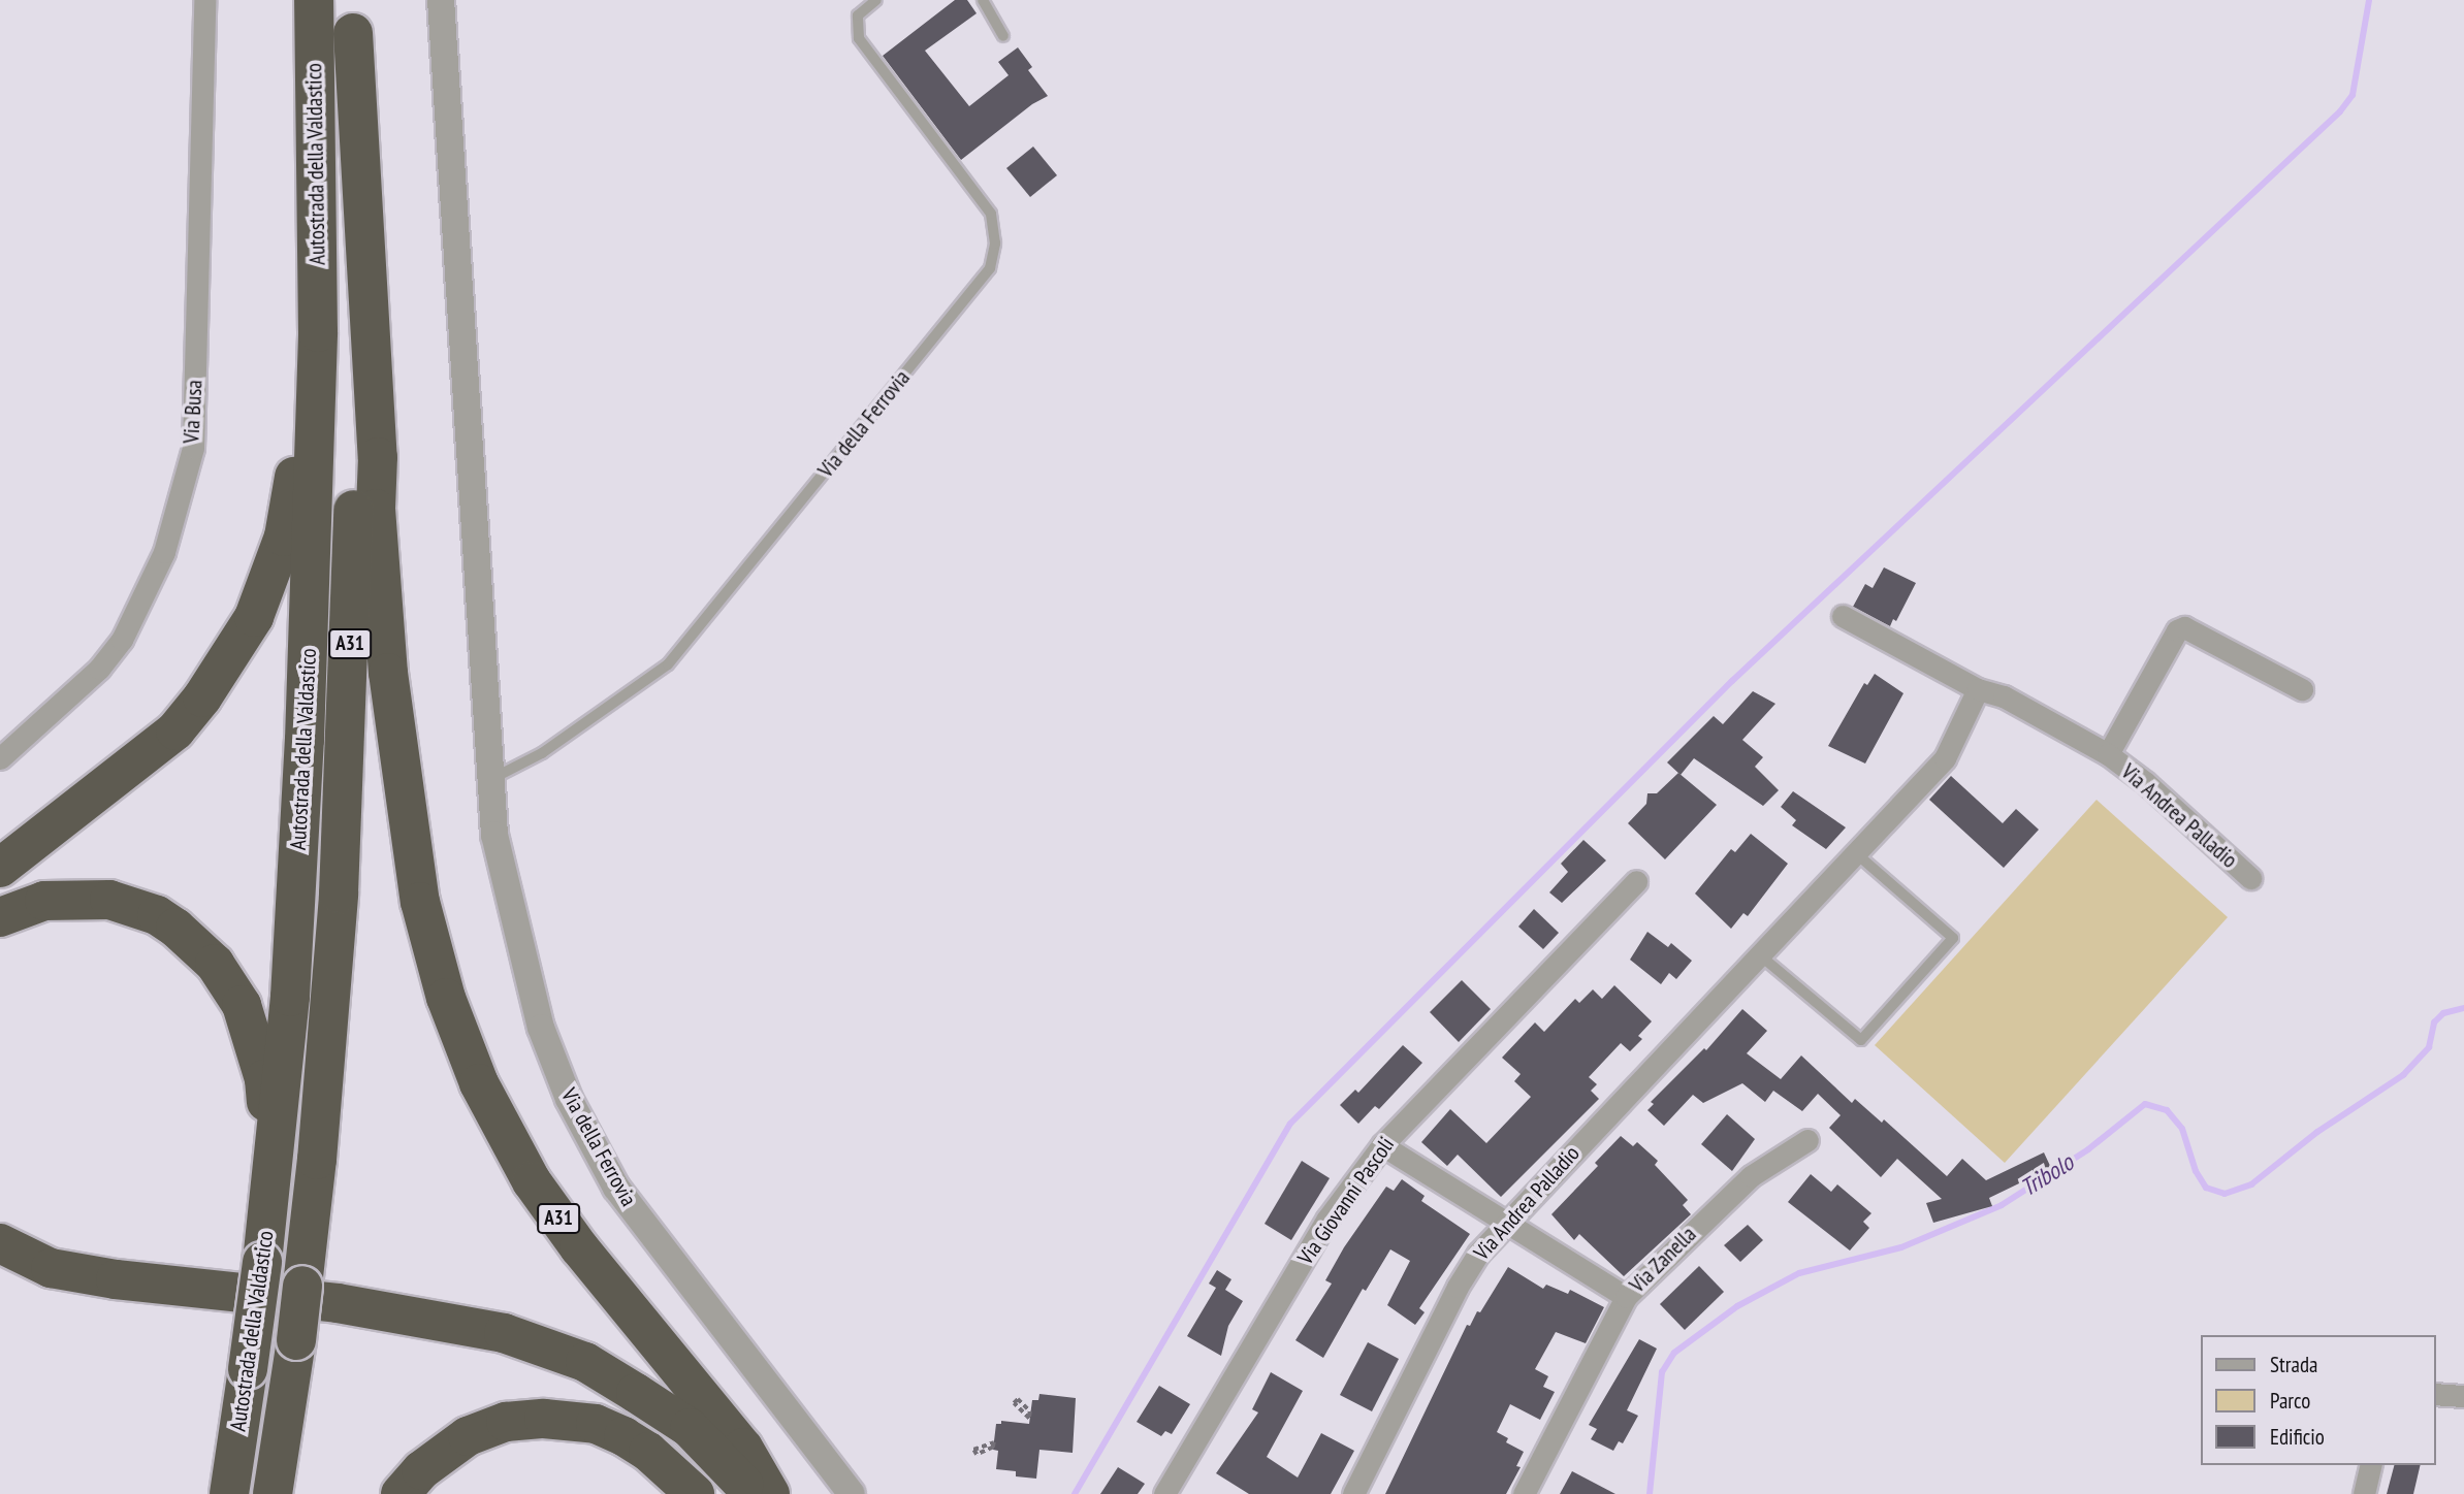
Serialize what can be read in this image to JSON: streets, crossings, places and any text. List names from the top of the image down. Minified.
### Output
{"streets":{"highway":["Autostrada della Valdastico","A31"],"street":["Via Busa","Via della Ferrovia","Via Andrea Palladio","Via Giovanni Pascoli","Via Zanella"]},"crossings":[["Autostrada della Valdastico","A31"]],"water":["Tribolo"],"legend":["Strada","Parco","Edificio"]}
